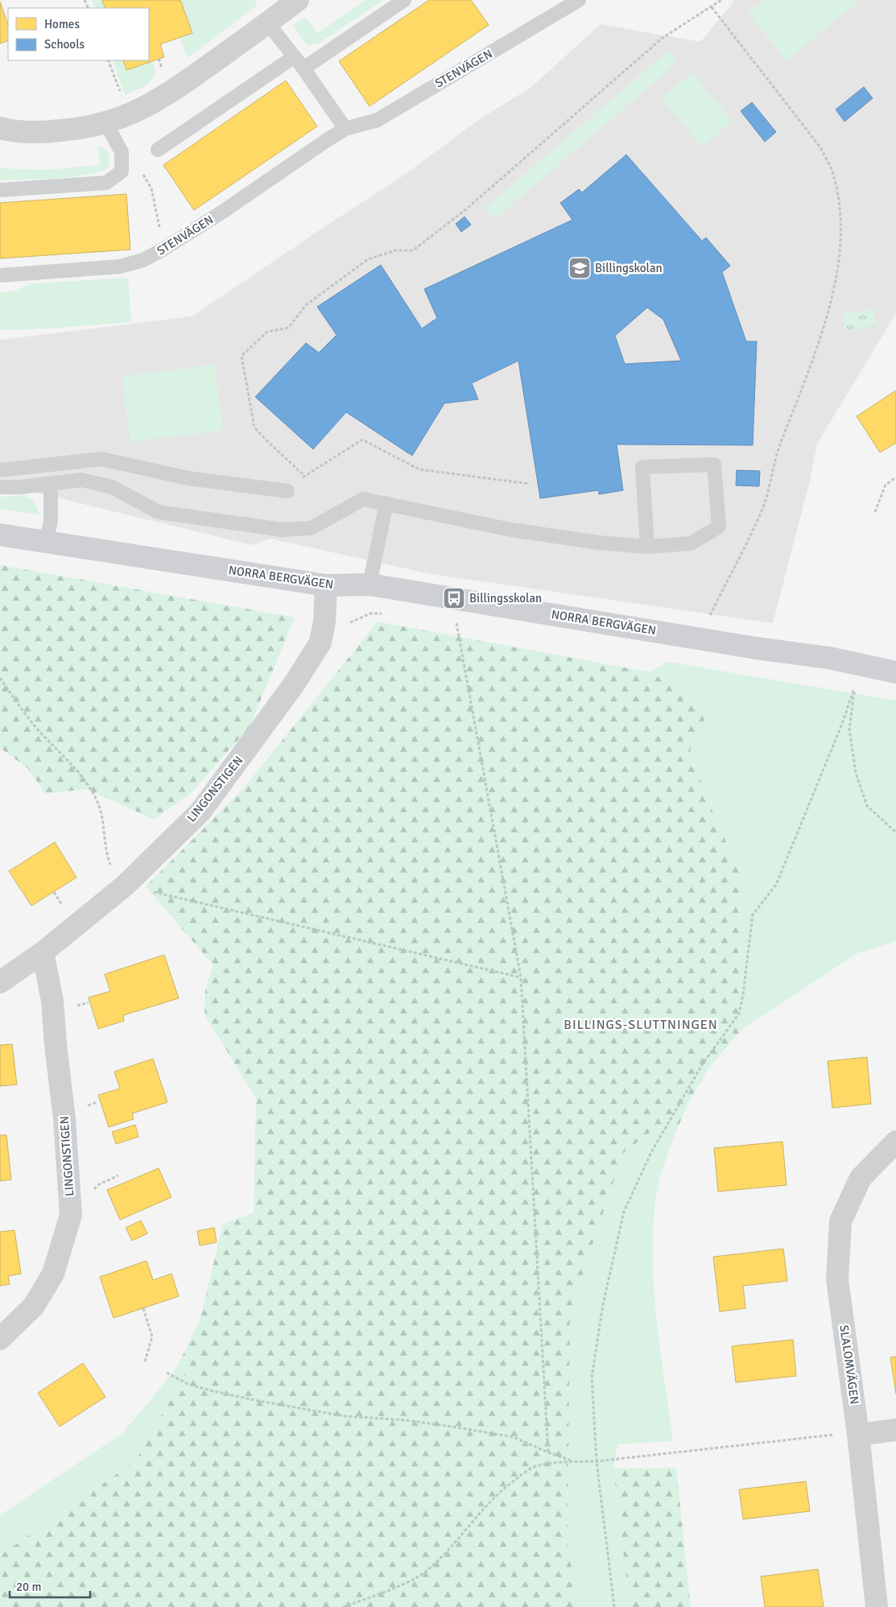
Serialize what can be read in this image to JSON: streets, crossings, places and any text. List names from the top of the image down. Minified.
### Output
{"streets":{"street":["NORRA BERGVÄGEN","LINGONSTIGEN","SLALOMVÄGEN"],"lane":["STENVÄGEN"]},"crossings":[["NORRA BERGVÄGEN","LINGONSTIGEN"]],"districts":["BILLINGS-SLUTTNINGEN"],"places":{"school or university":["Billingskolan"],"bus stop":["Billingsskolan"]},"legend":["Homes","Schools"],"scale_bar":"20 m"}
